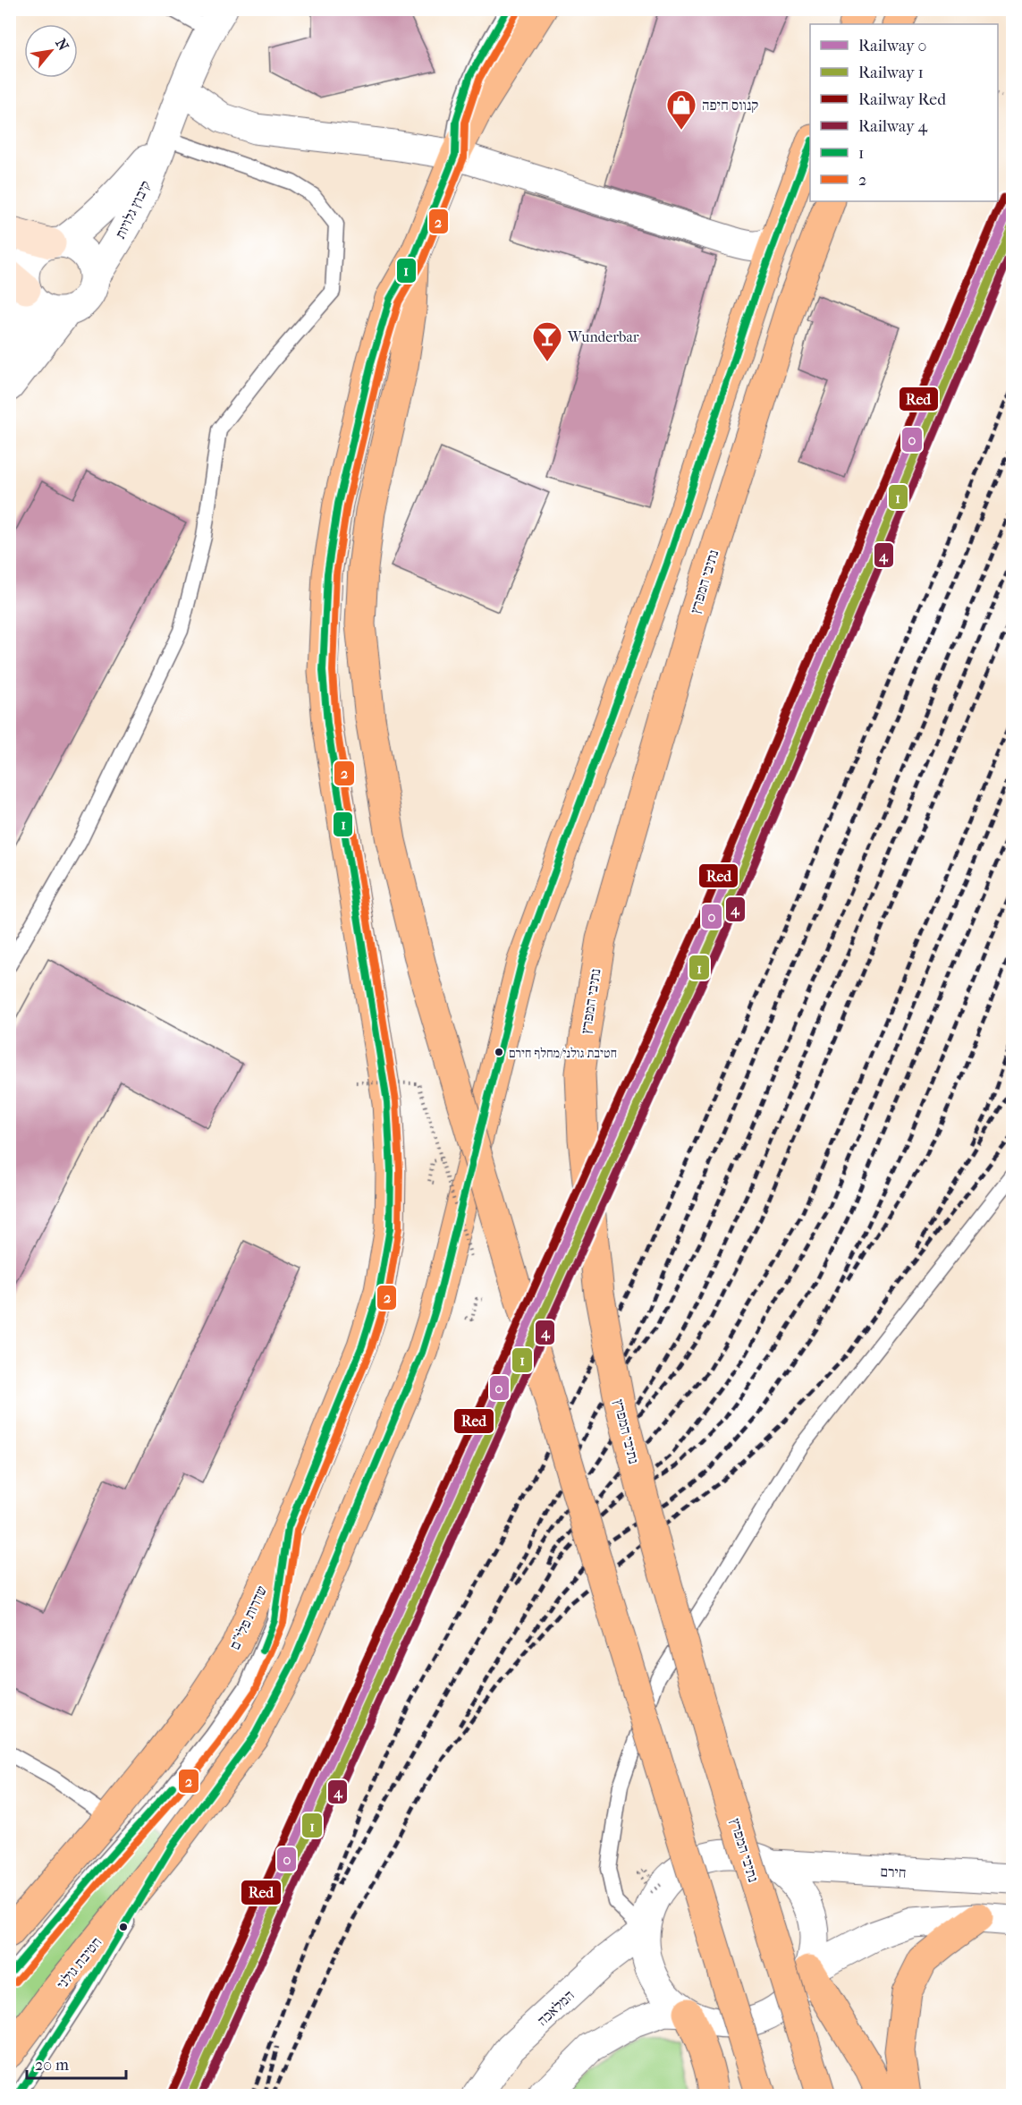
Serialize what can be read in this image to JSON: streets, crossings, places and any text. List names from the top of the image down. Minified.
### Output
{"streets":{"highway":["נתיבי המפרץ","שדרות פלי\"ם","חטיבת גולני"],"street":["קיבוץ גלויות","חירם","המלאכה"]},"crossings":[["חירם","המלאכה"]],"places":{"shop":["קנווס חיפה"],"bar":["Wunderbar"],"other":["חטיבת גולני/מחלף חירם"]},"lines":["transit line 1","transit line 2","rail line Red","rail line 0","rail line 1","rail line 4"],"legend":["Railway 0","Railway 1","Railway Red","Railway 4","1","2"],"scale_bar":"20 m","north":"top right"}
